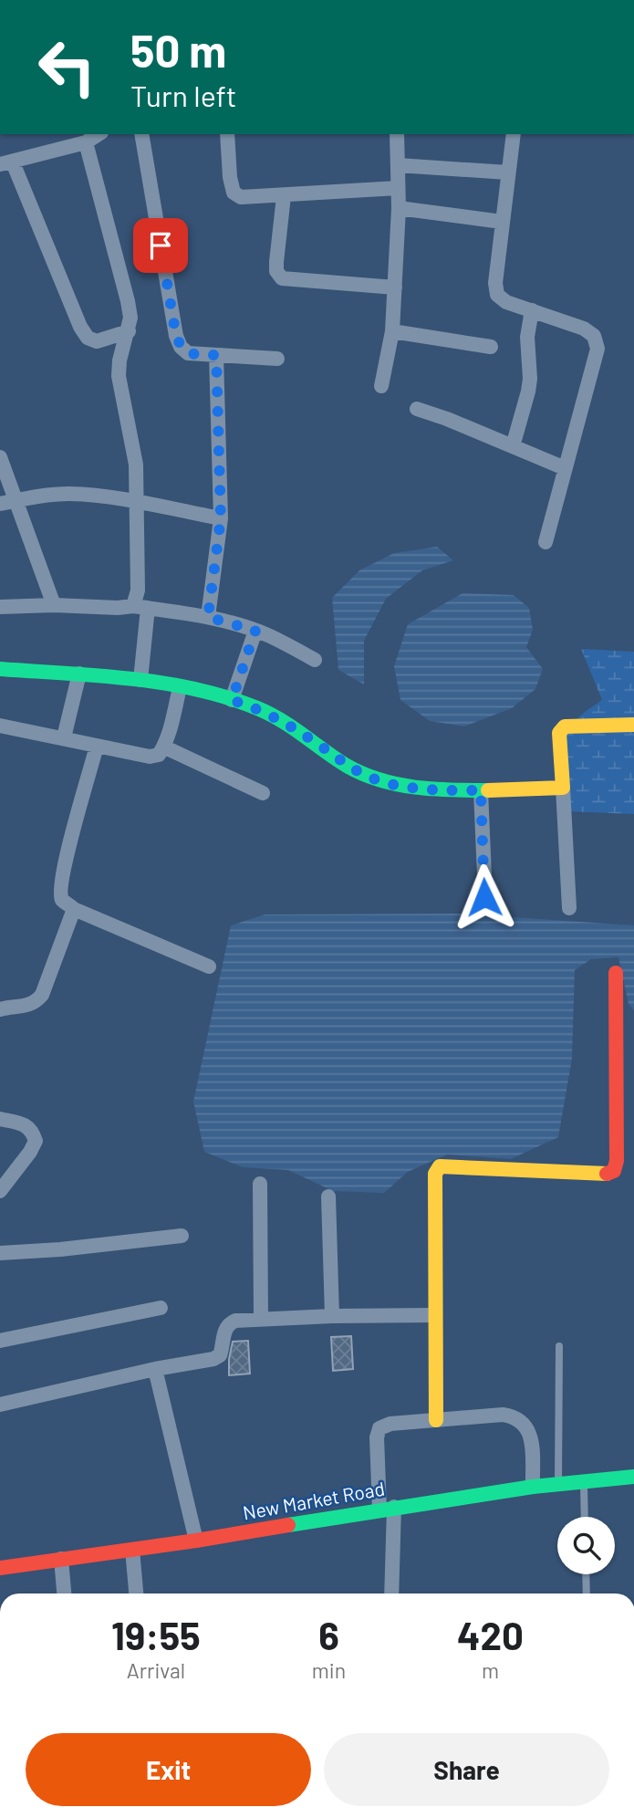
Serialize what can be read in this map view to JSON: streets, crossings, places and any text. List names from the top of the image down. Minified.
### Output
{"streets":{"street":["New Market Road"]},"page":{"turn":["50 m","Turn left"],"eta":["19:55","Arrival","6","min","420","m"],"buttons":["Exit","Share"]}}
